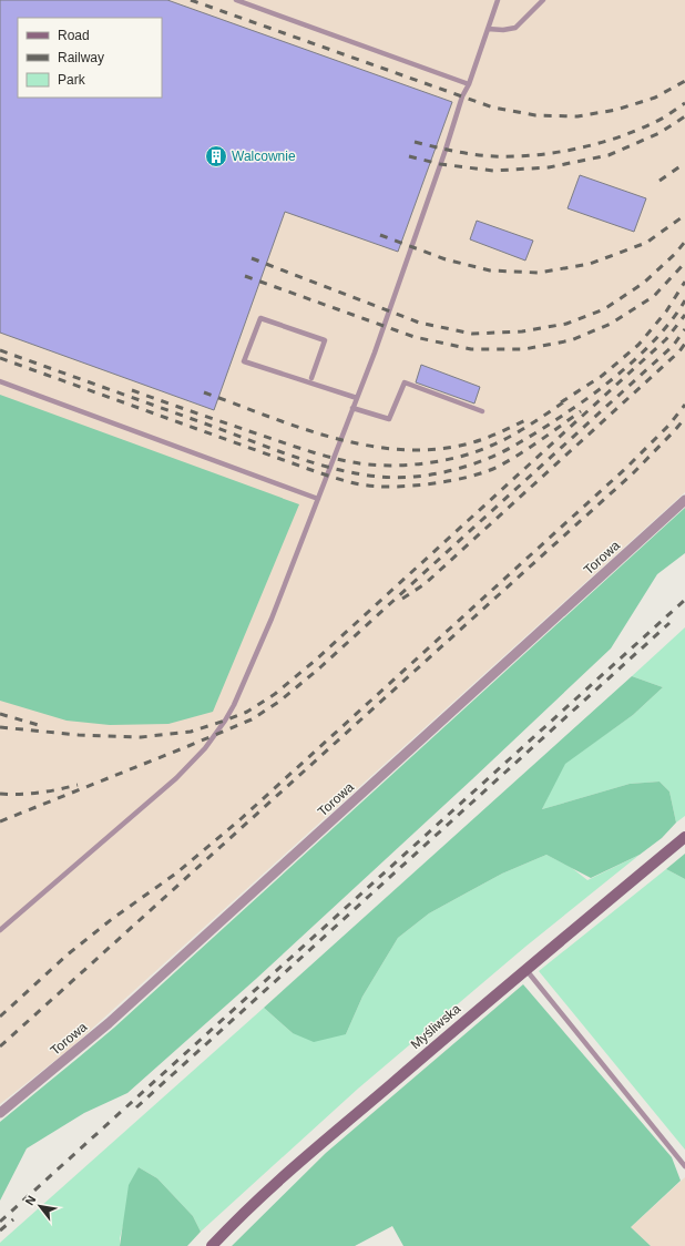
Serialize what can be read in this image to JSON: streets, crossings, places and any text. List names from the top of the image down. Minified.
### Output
{"streets":{"street":["Torowa","Myśliwska"]},"places":{"building":["Walcownie"]},"legend":["Road","Railway","Park"],"north":"top left"}
